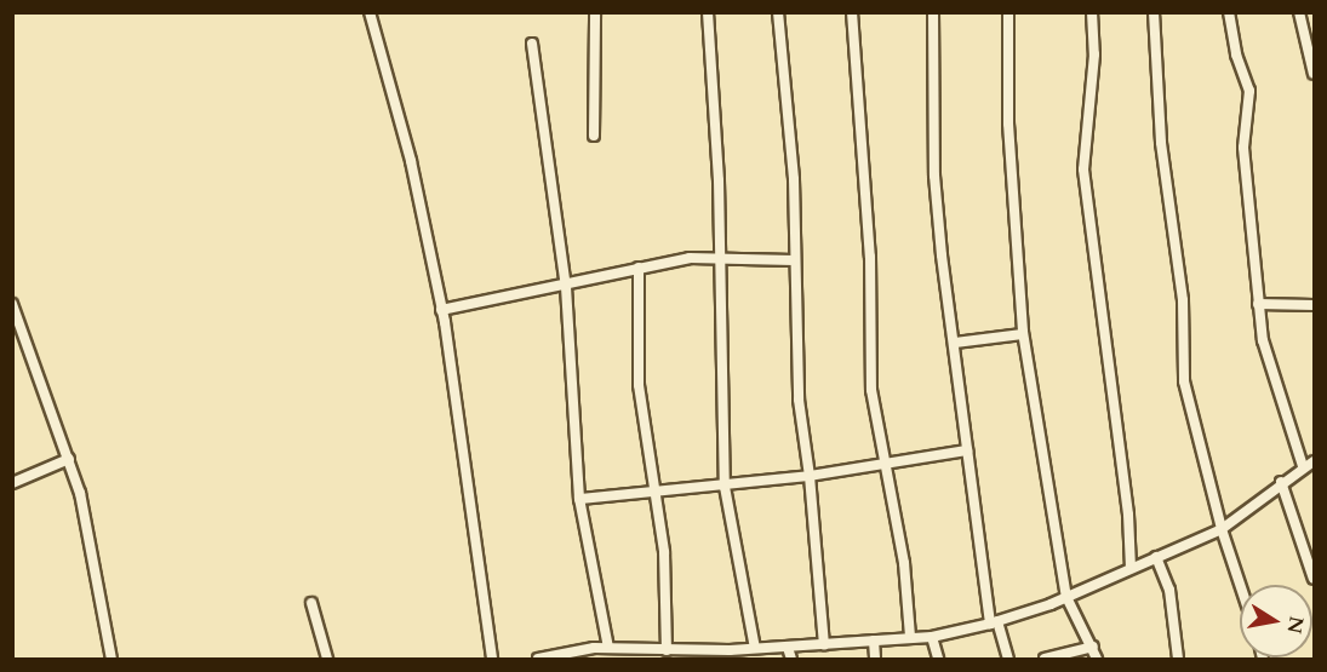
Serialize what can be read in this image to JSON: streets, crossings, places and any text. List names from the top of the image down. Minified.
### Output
{"north":"right"}
